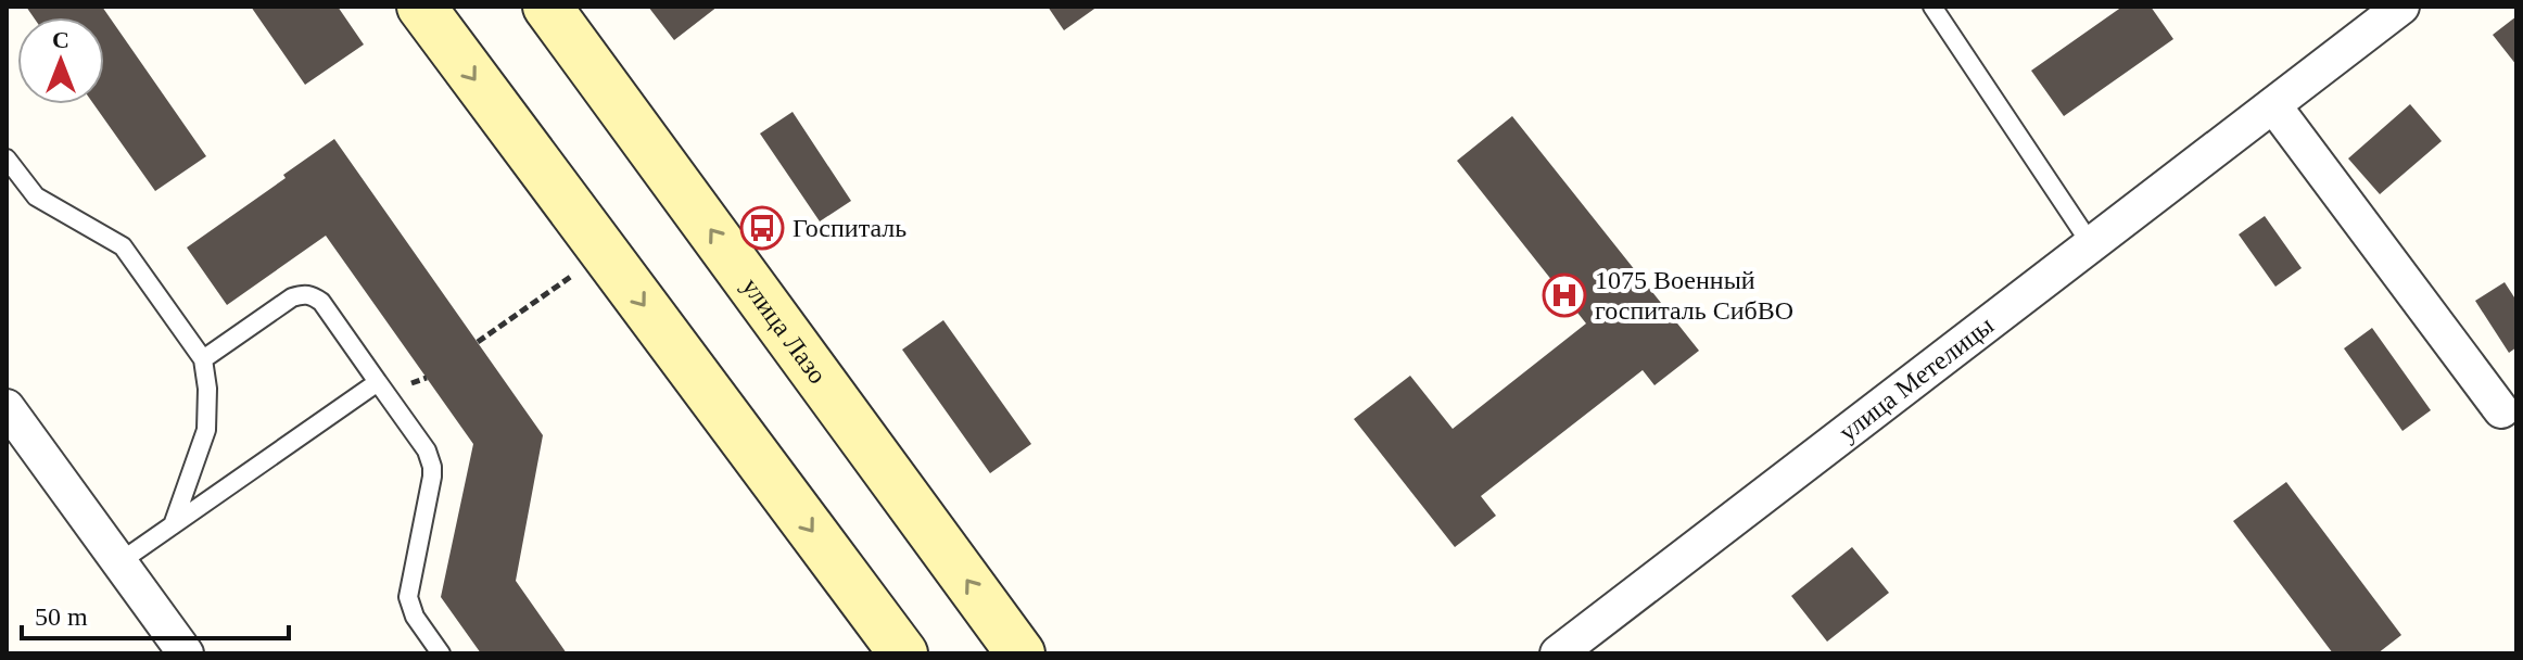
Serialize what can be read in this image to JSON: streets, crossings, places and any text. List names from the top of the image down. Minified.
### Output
{"streets":{"street":["улица Лазо","улица Метелицы"]},"places":{"bus stop":["Госпиталь"],"hospital":["1075 Военный госпиталь СибВО"]},"scale_bar":"50 m","north":"top"}
